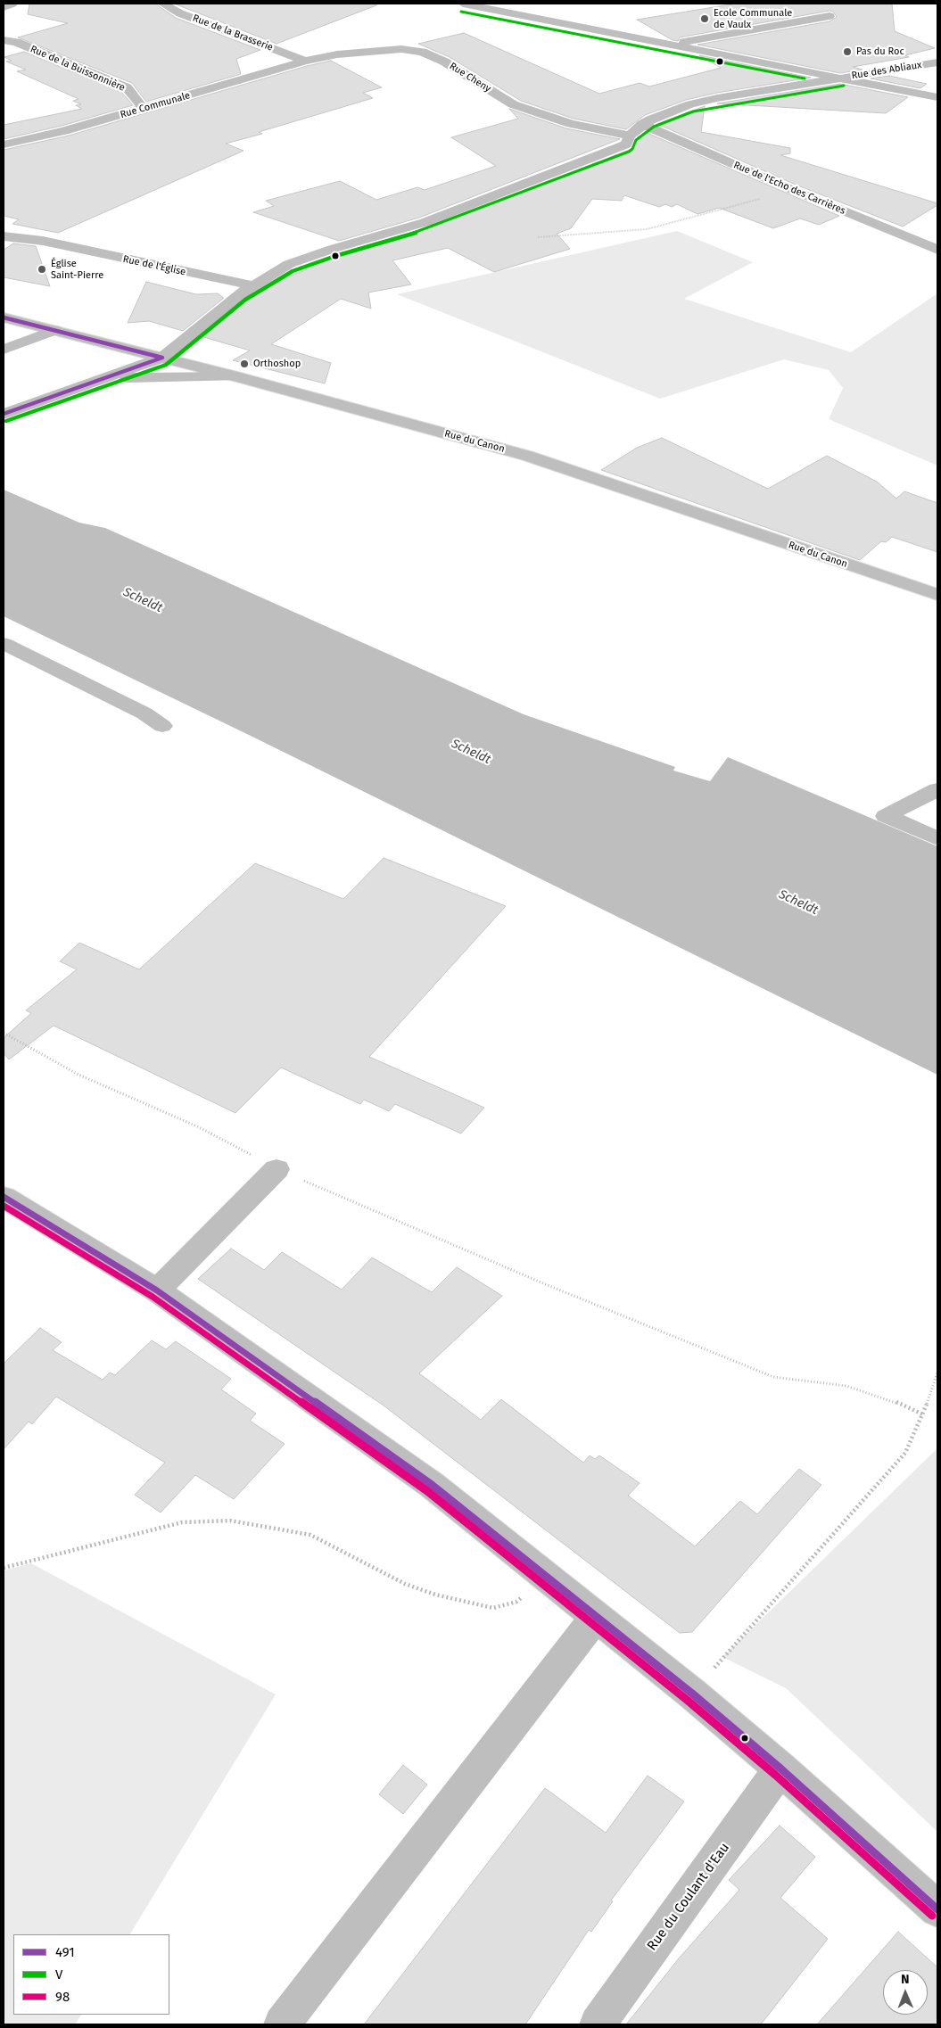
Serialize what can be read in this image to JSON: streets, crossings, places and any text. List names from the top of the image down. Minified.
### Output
{"streets":{"street":["Rue de la Brasserie","Rue de la Buissonnière","Rue des Abliaux","Rue Cheny","Rue Communale","Rue de l'Echo des Carrières","Rue de l'Église","Rue du Canon","Rue du Coulant d'Eau"]},"crossings":[["Rue de la Brasserie","Rue Cheny"],["Rue de la Brasserie","Rue Communale"],["Rue de la Buissonnière","Rue Communale"],["Rue des Abliaux","Rue Cheny"],["Rue des Abliaux","Rue de l'Echo des Carrières"],["Rue des Abliaux","Rue de l'Église"],["Rue des Abliaux","Rue du Canon"],["Rue Cheny","Rue Communale"]],"water":["Scheldt"],"places":["Ecole Communale de Vaulx","Pas du Roc","Église Saint-Pierre","Orthoshop"],"lines":["transit line V","transit line 491","transit line 98"],"legend":["491","V","98"],"north":"top"}
